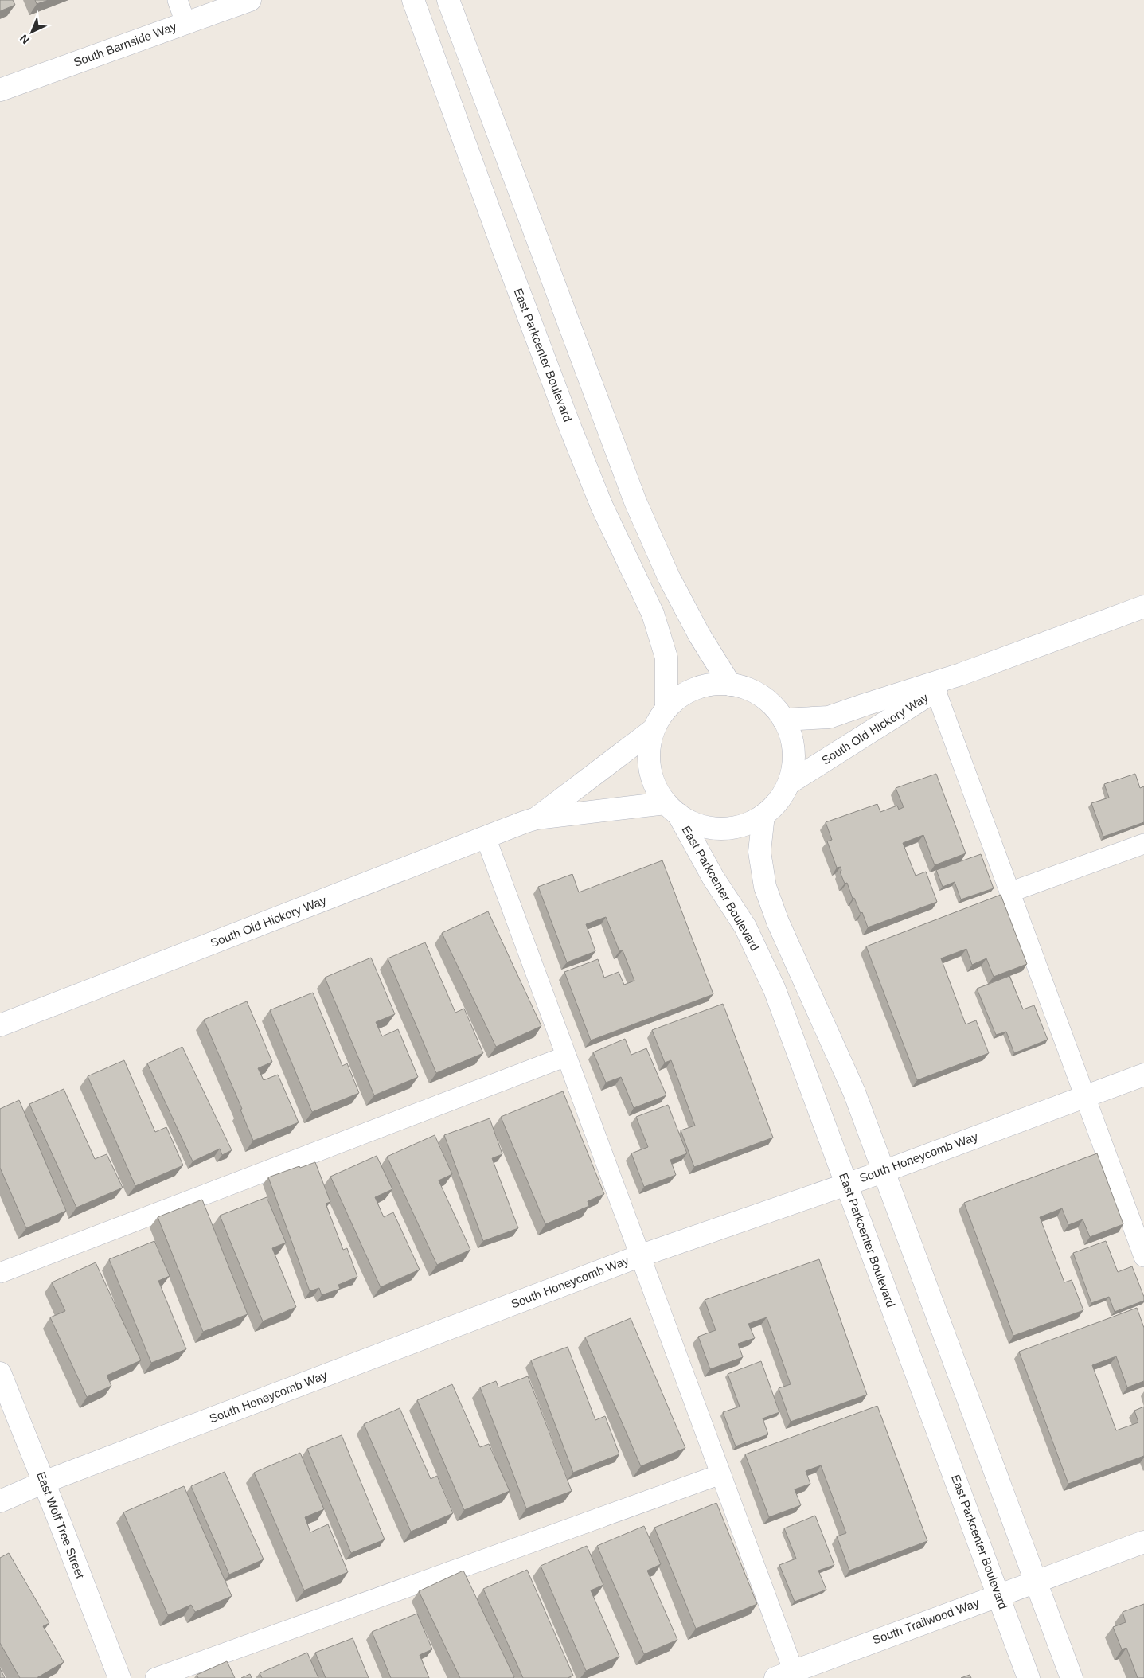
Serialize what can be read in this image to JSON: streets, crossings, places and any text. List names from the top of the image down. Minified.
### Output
{"streets":{"street":["South Barnside Way","East Parkcenter Boulevard","South Old Hickory Way","South Honeycomb Way","East Wolf Tree Street","South Trailwood Way"]},"crossings":[["East Parkcenter Boulevard","South Old Hickory Way"],["East Parkcenter Boulevard","South Honeycomb Way"],["East Parkcenter Boulevard","South Trailwood Way"],["South Honeycomb Way","East Wolf Tree Street"]],"north":"bottom left"}
